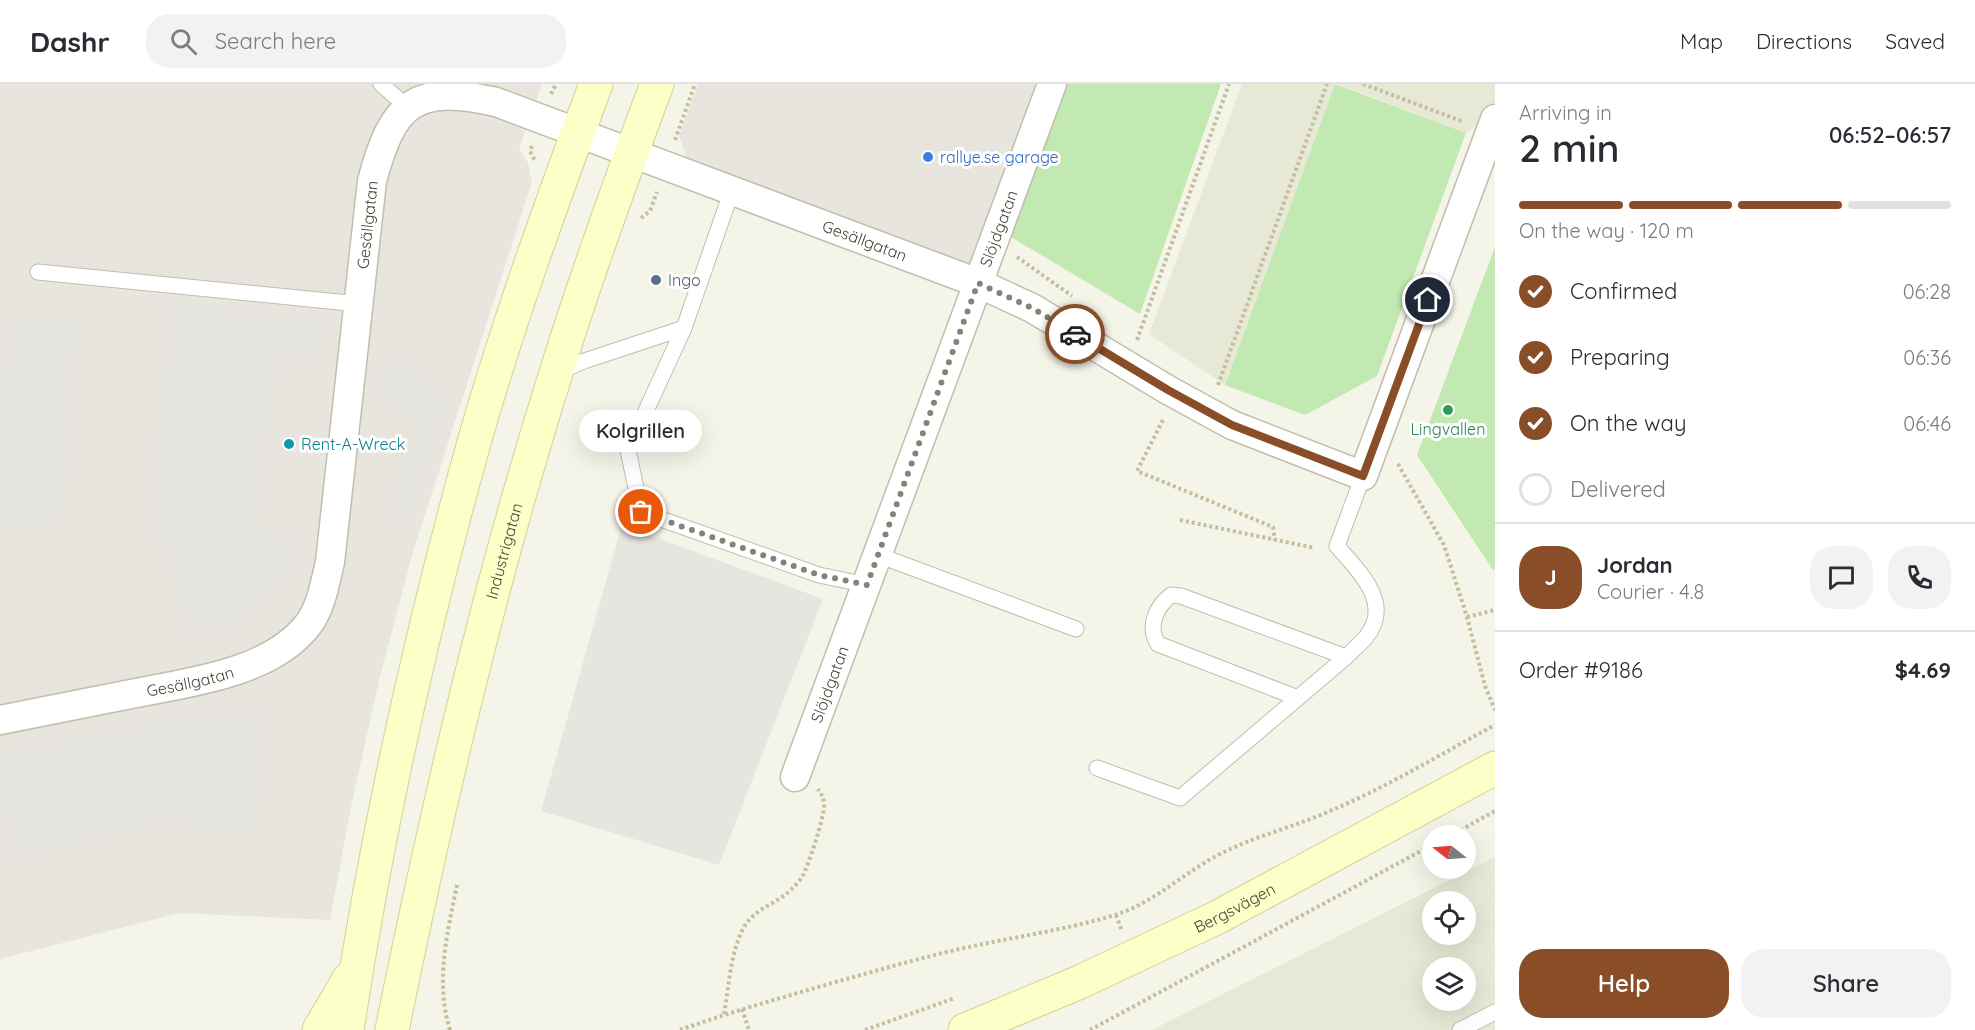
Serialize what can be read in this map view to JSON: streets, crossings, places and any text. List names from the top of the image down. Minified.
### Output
{"streets":{"main road":["Industrigatan","Bergsvägen"],"street":["Gesällgatan","Slöjdgatan"]},"crossings":[["Gesällgatan","Slöjdgatan"],["Gesällgatan","Industrigatan"]],"places":["rallye.se garage","Ingo","Lingvallen","Rent-A-Wreck","Kolgrillen"],"north":"left","page":{"header":"Dashr","search":"Search here","nav":["Map","Directions","Saved"],"heading":["2 min","Arriving in","06:52–06:57"],"panel":["Jordan","Courier · 4.8","Order #9186","$4.69"],"bar":"On the way · 120 m","list":[["Confirmed","06:28"],["Preparing","06:36"],["On the way","06:46"],"Delivered"],"bubble":"Kolgrillen","round":"J","buttons":["Help","Share"]}}
